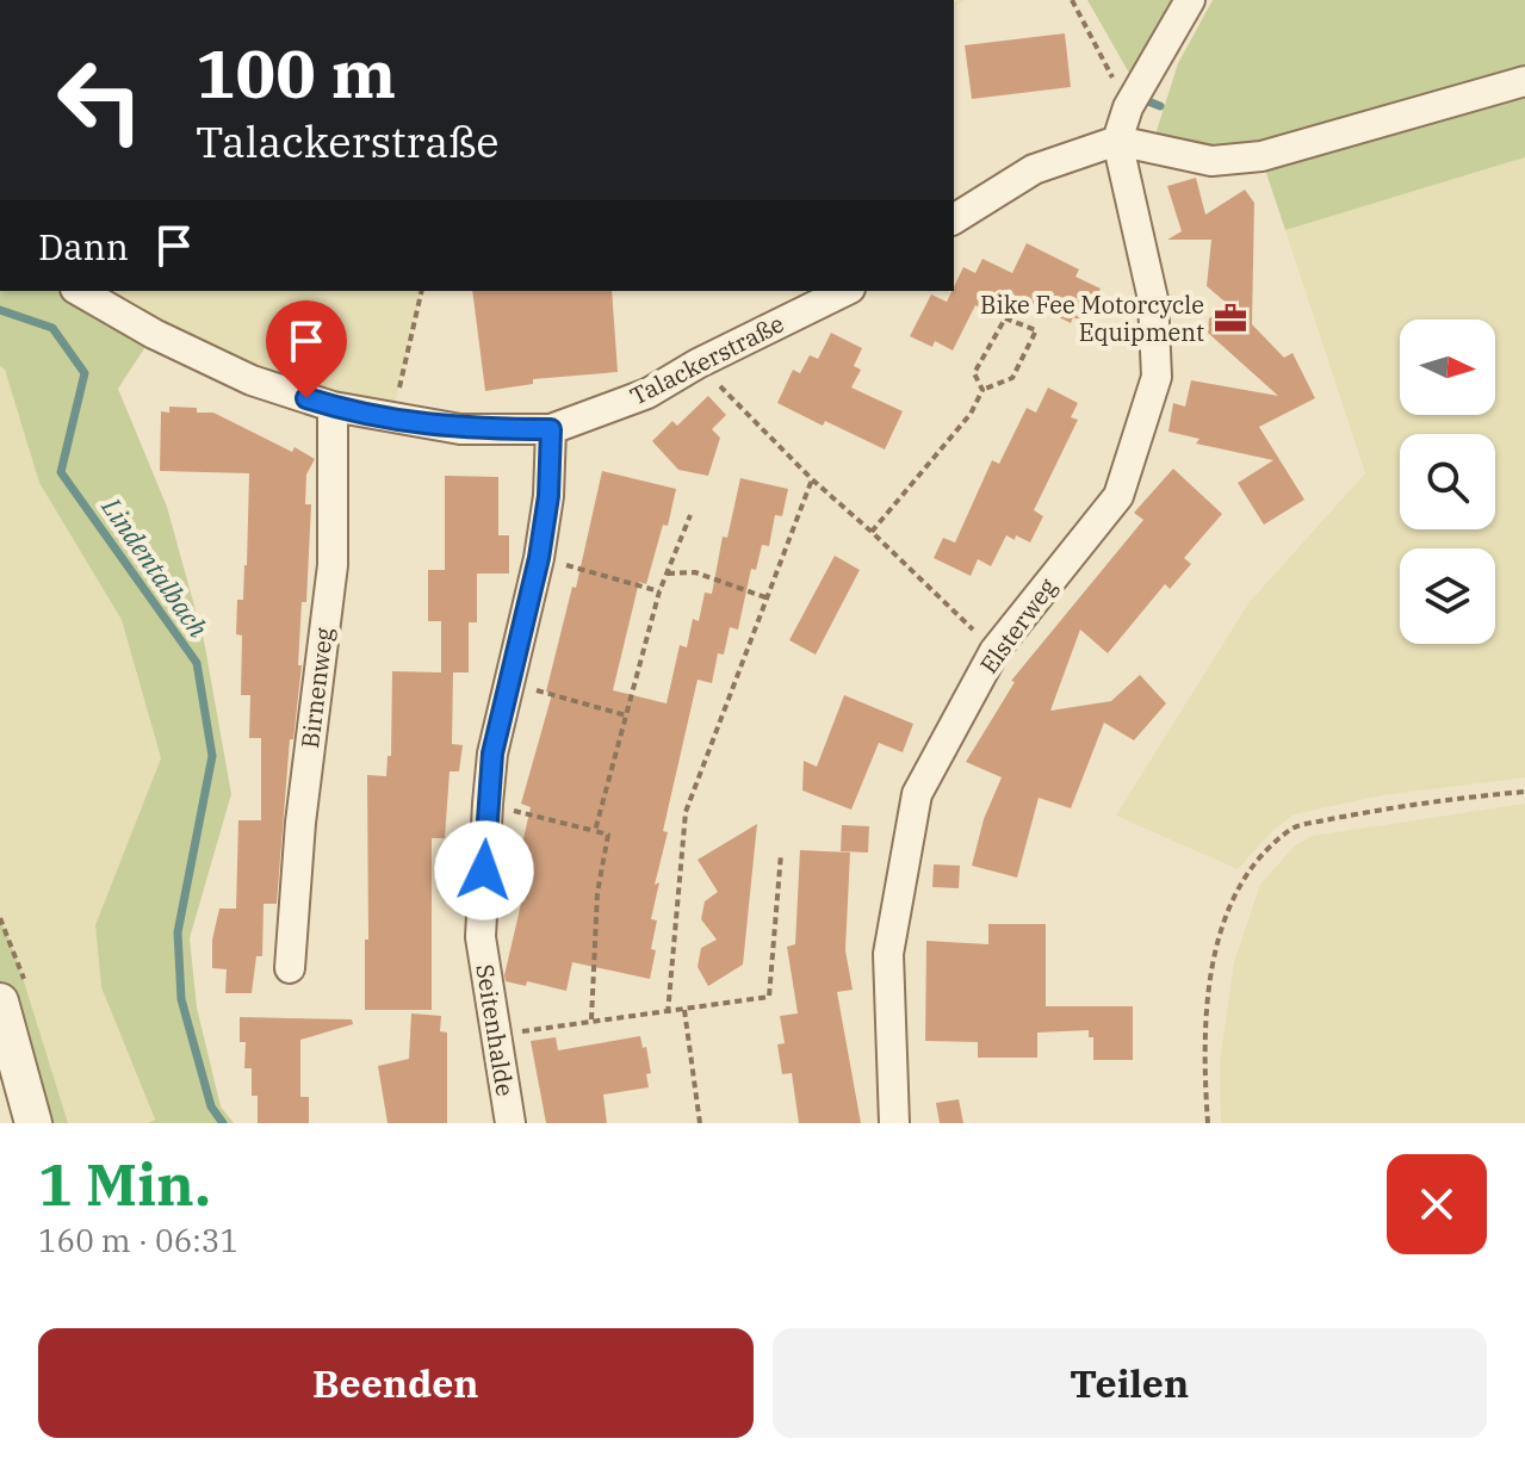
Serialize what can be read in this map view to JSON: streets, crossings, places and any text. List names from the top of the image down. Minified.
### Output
{"streets":{"street":["Talackerstraße","Elsterweg","Birnenweg","Seitenhalde"]},"crossings":[["Talackerstraße","Birnenweg"],["Talackerstraße","Seitenhalde"]],"water":["Lindentalbach"],"places":{"office":["Bike Fee Motorcycle Equipment"]},"north":"right","page":{"turn":["100 m","Talackerstraße"],"then":"Dann","heading":["1 Min.","160 m · 06:31"],"buttons":["Beenden","Teilen"]}}
